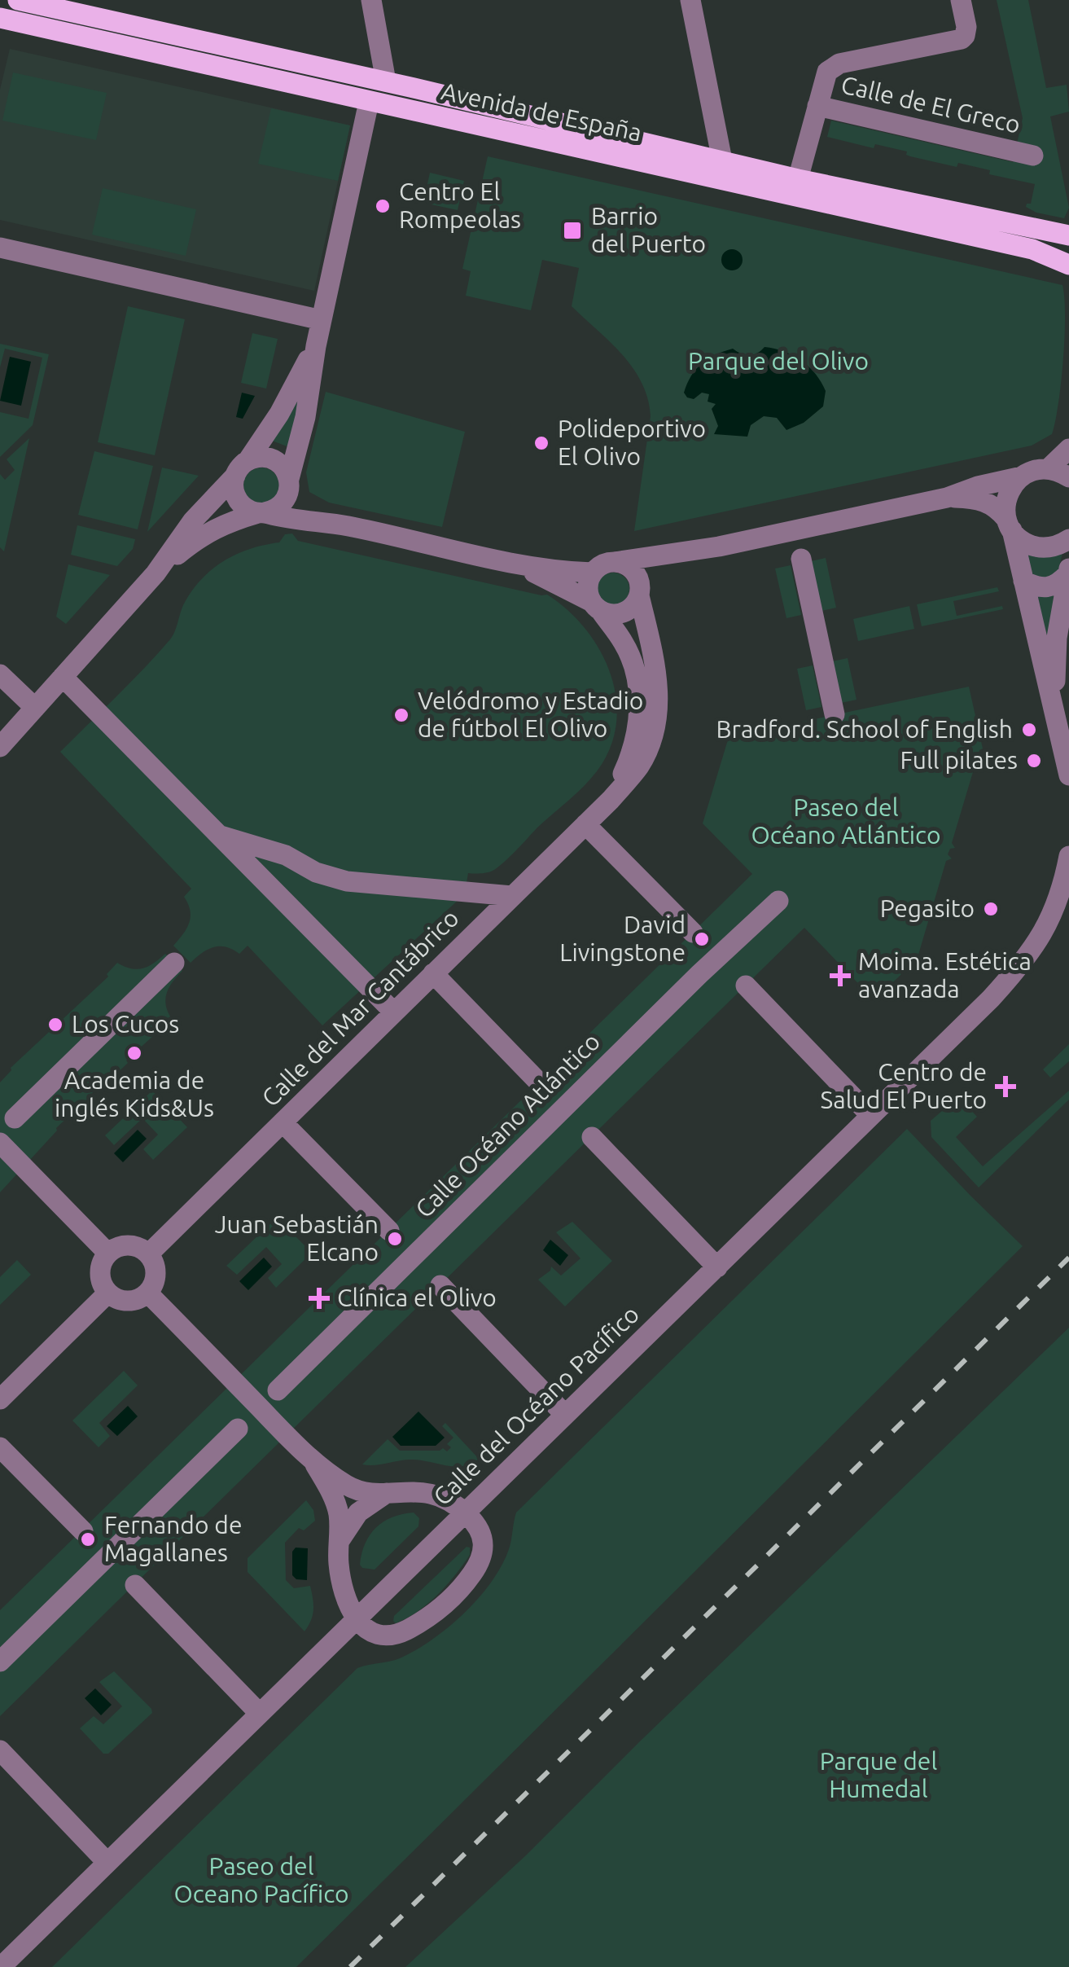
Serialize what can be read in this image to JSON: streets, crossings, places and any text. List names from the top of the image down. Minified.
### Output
{"streets":{"main road":["Avenida de España"],"street":["Calle de El Greco","Calle del Mar Cantábrico","Calle Océano Atlántico","Calle del Océano Pacífico"]},"parks":["Parque del Olivo","Paseo del Océano Atlántico","Parque del Humedal","Paseo del Oceano Pacífico"],"places":{"other":["Centro El Rompeolas","Polideportivo El Olivo","Velódromo y Estadio de fútbol El Olivo","Bradford. School of English","Full pilates","Pegasito","David Livingstone","Los Cucos","Academia de inglés Kids&Us","Juan Sebastián Elcano","Fernando de Magallanes"],"transit":["Barrio del Puerto"],"health":["Moima. Estética avanzada","Centro de Salud El Puerto","Clínica el Olivo"]}}
